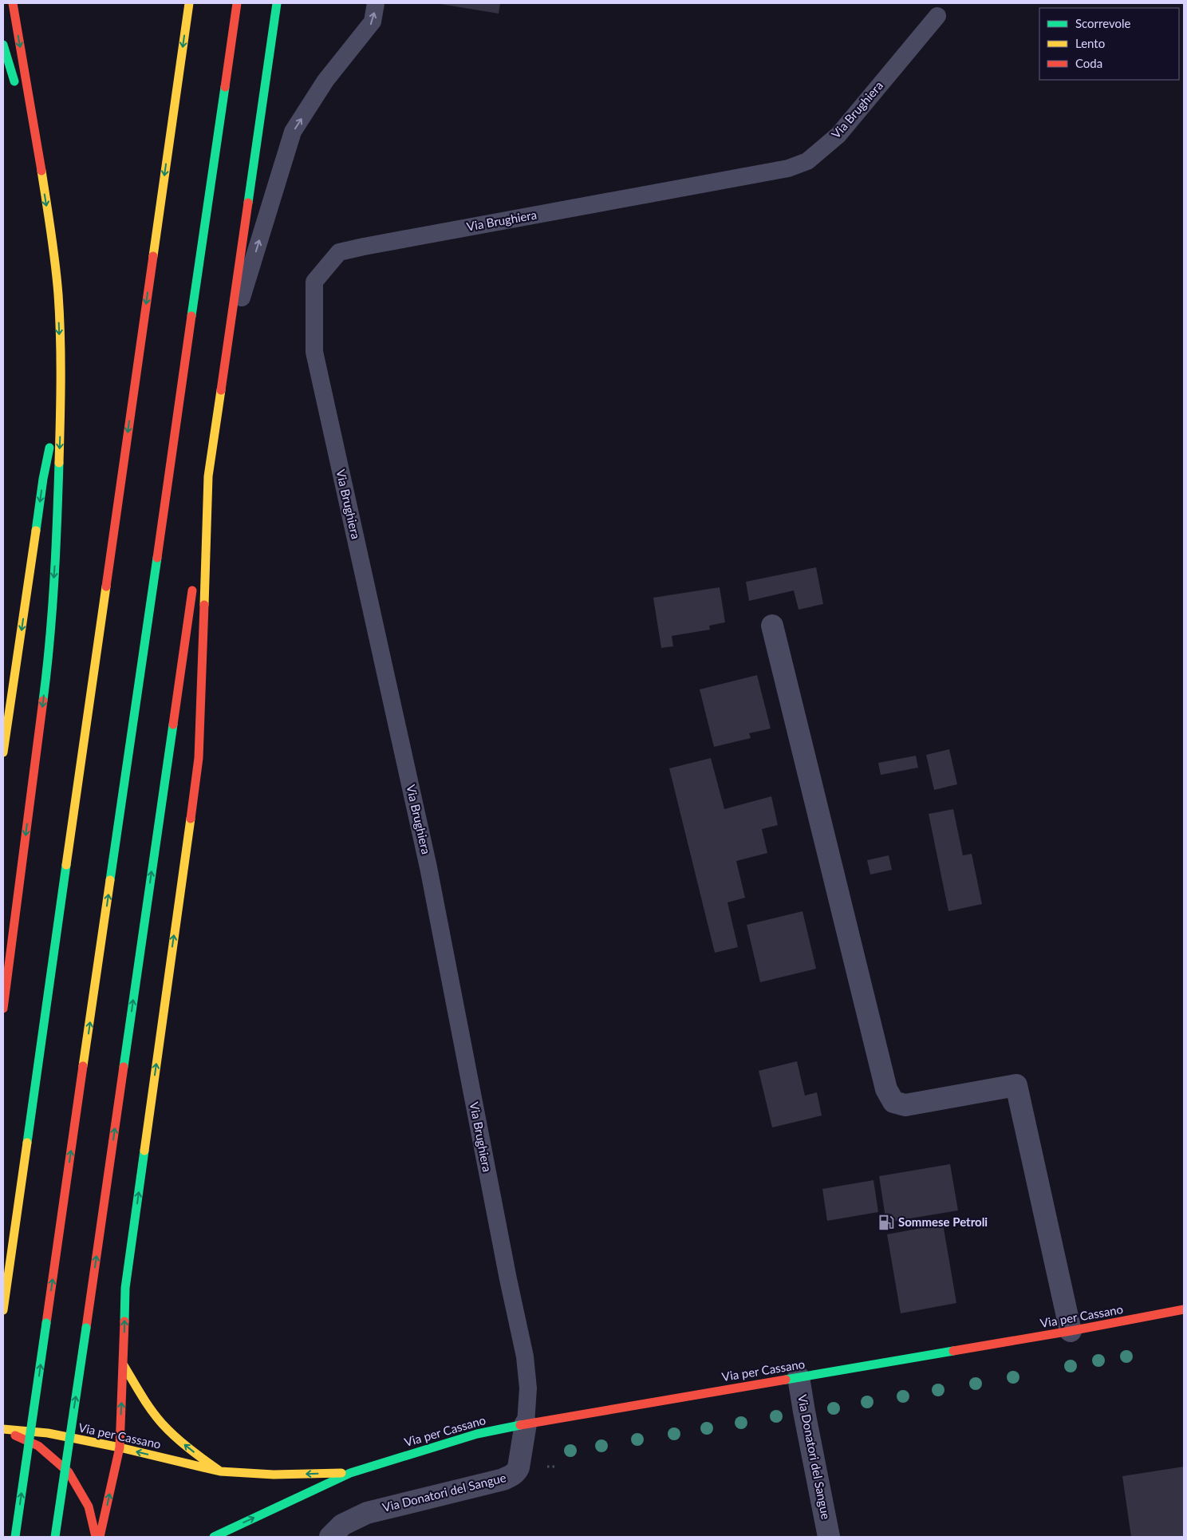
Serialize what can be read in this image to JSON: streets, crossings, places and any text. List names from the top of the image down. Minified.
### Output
{"streets":{"main road":["Via per Cassano"],"street":["Via Donatori del Sangue"],"lane":["Via Brughiera"]},"crossings":[["Via Brughiera","Via per Cassano"],["Via Brughiera","Via Donatori del Sangue"],["Via per Cassano","Via Donatori del Sangue"]],"places":{"fuel station":["Sommese Petroli"]},"legend":["Scorrevole","Lento","Coda"]}
